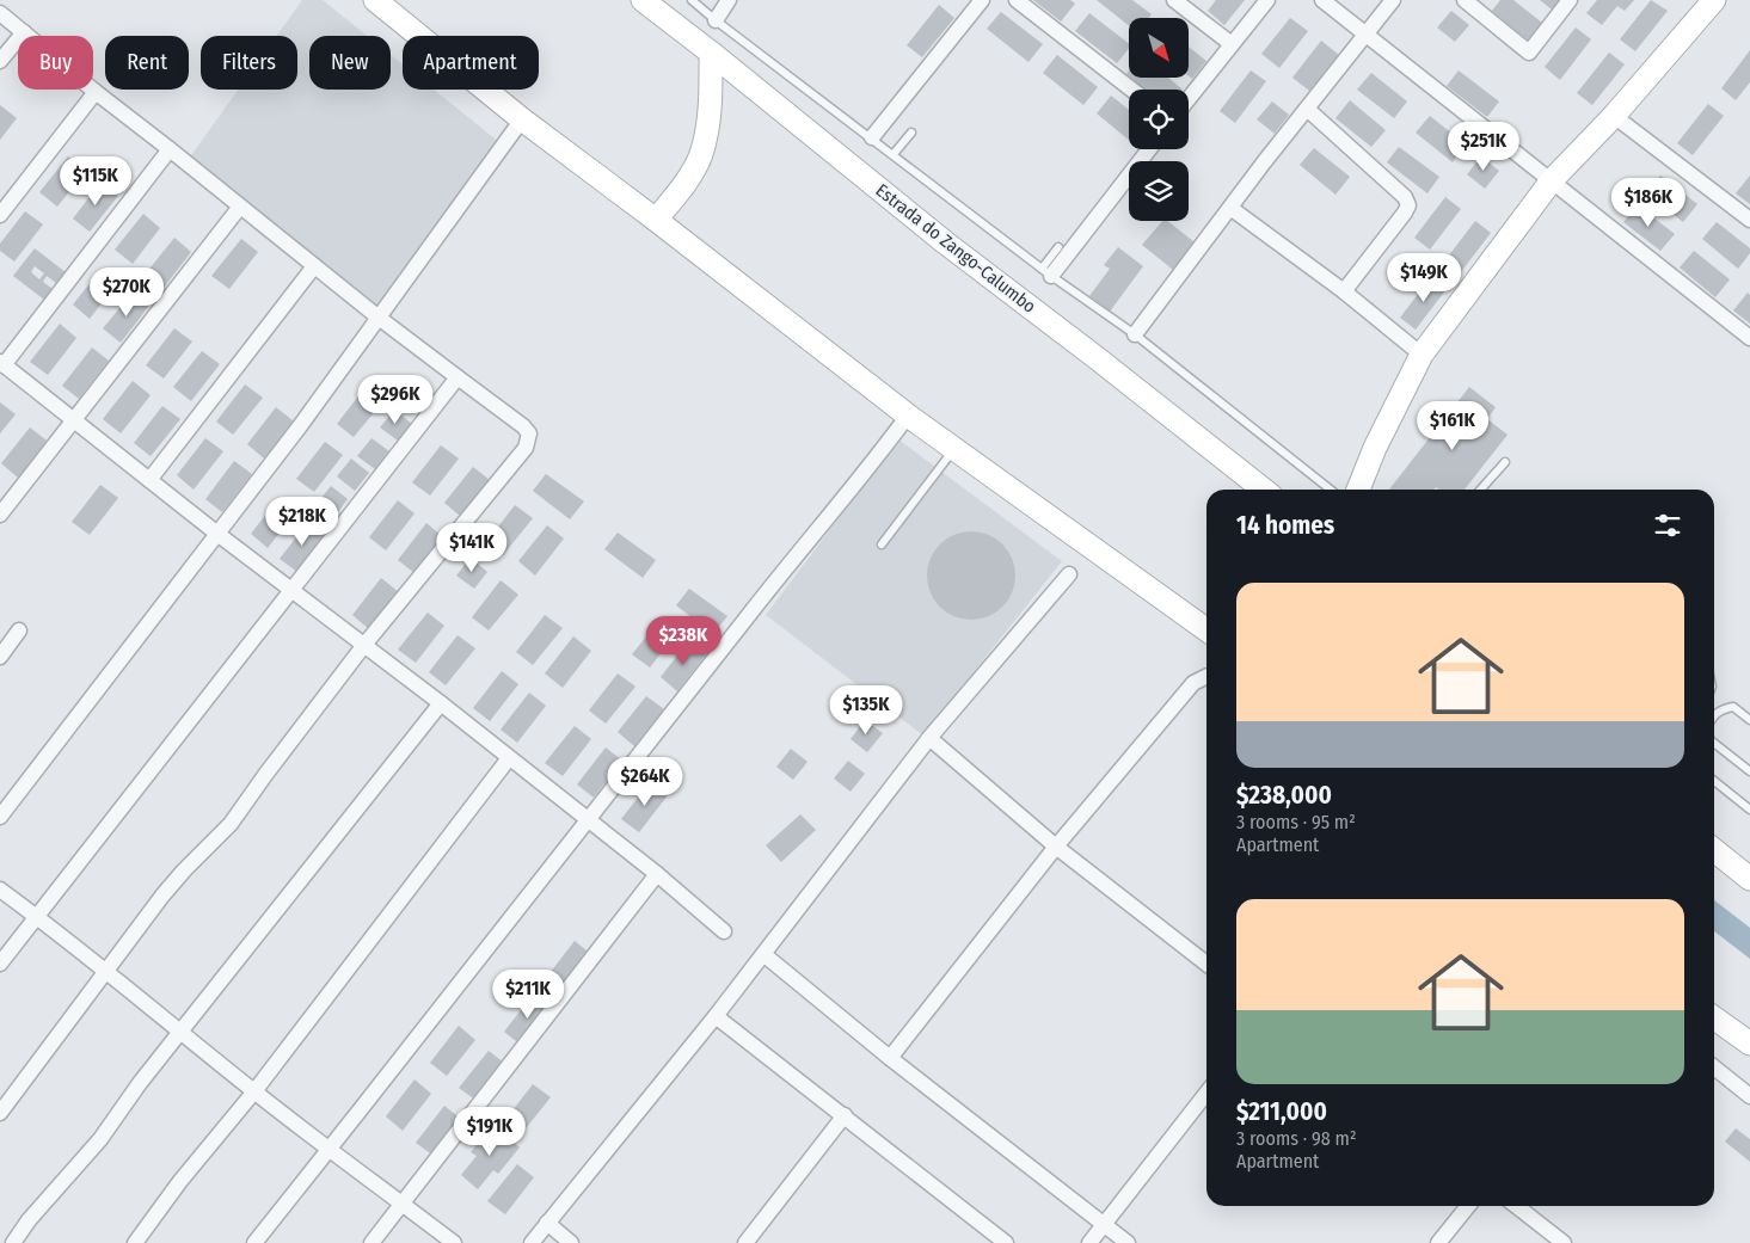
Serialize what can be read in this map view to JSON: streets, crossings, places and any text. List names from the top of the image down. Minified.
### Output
{"streets":{"main road":["Estrada do Zango-Calumbo"]},"north":"bottom right","page":{"chip":["Buy","Rent","Filters","New","Apartment"],"price":["$251K","$115K","$186K","$149K","$270K","$296K","$161K","$218K","$141K","$238K","$135K","$264K","$211K","$191K"],"heading":"14 homes","list":[{"name":"$238,000","note":"3 rooms · 95 m² · Apartment"},{"name":"$211,000","note":"3 rooms · 98 m² · Apartment"}]}}
